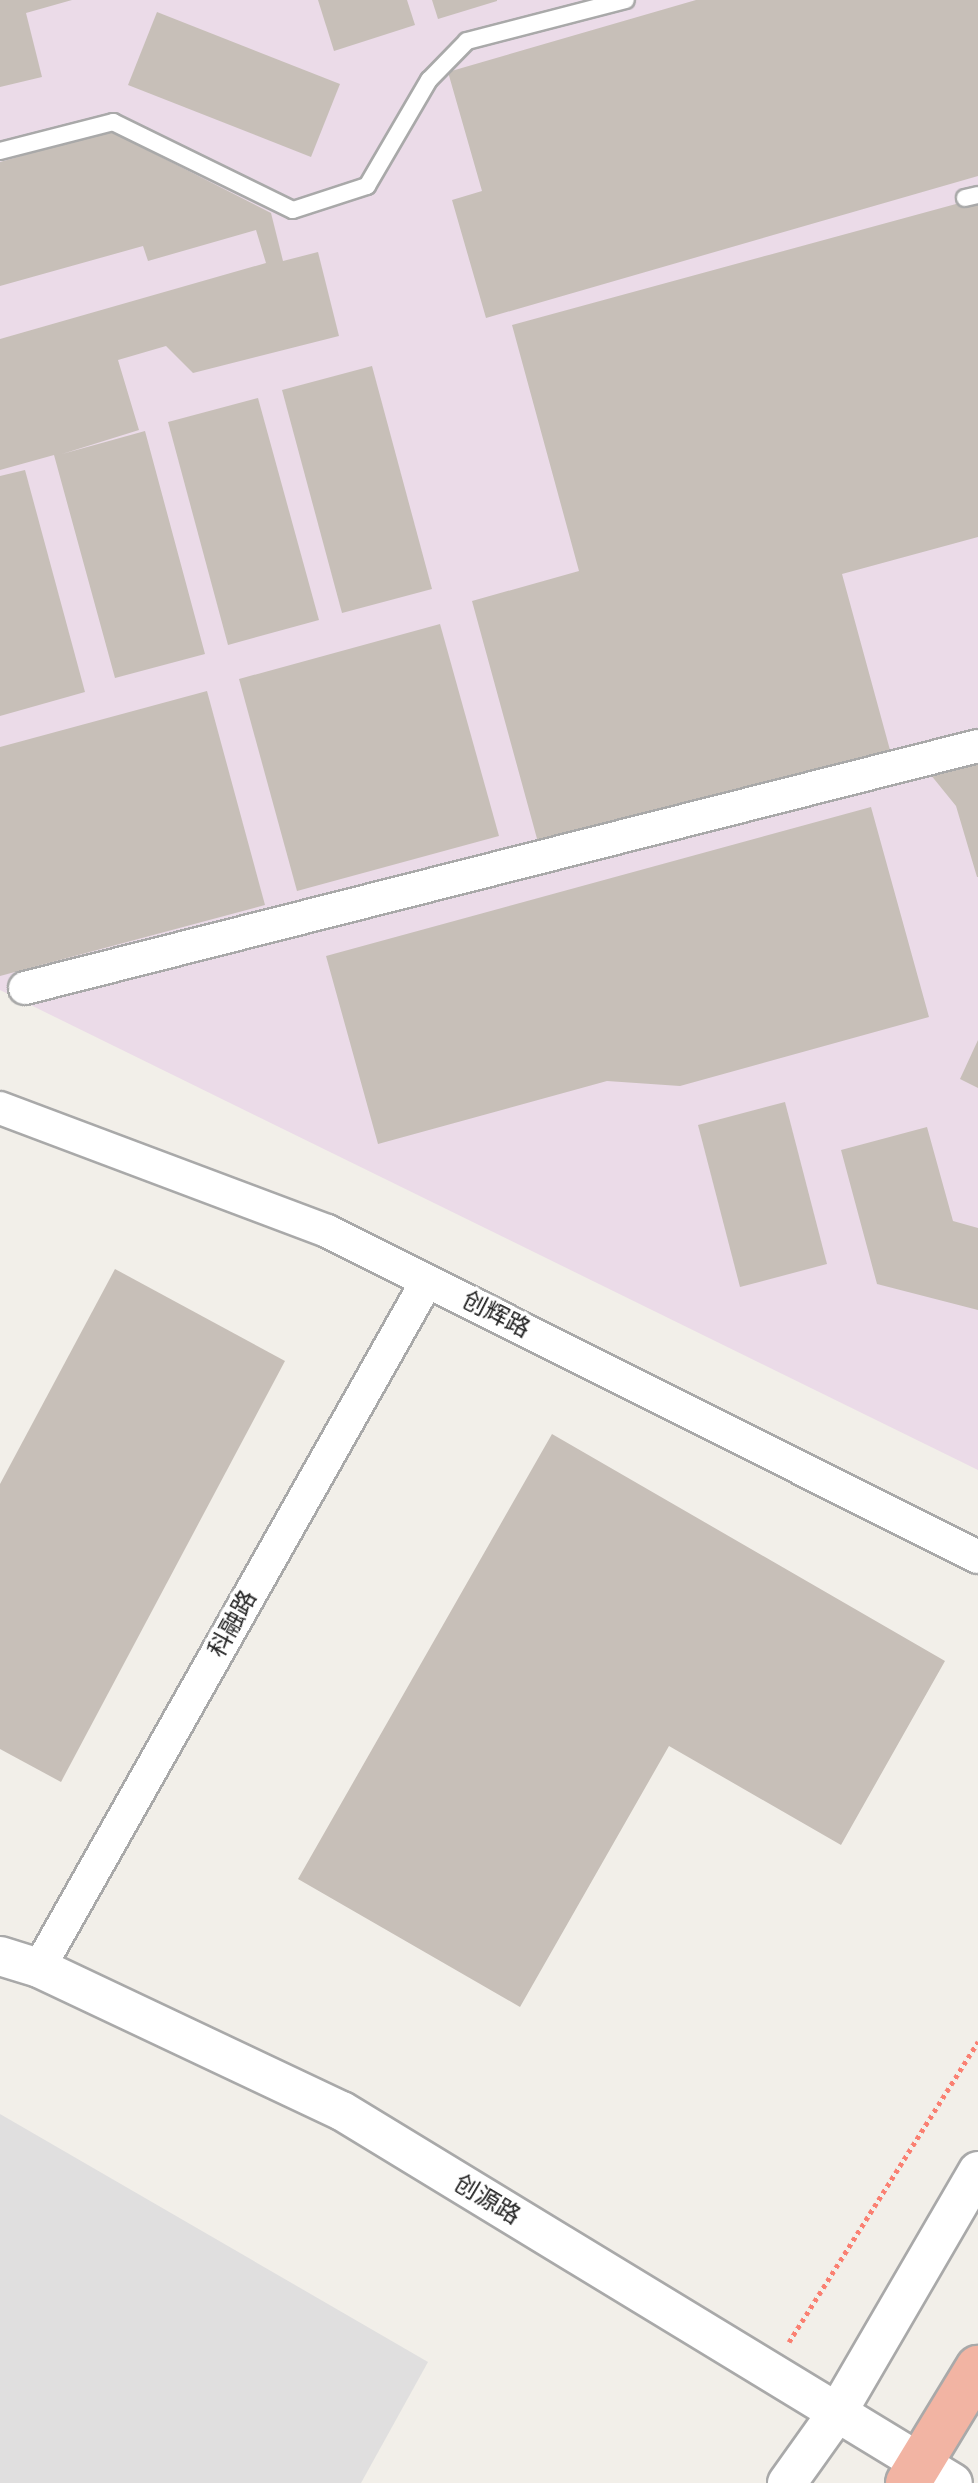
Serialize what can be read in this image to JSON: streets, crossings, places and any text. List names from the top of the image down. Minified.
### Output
{"streets":{"street":["创辉路","科融路","创源路"]},"crossings":[["创辉路","科融路"],["科融路","创源路"]]}
